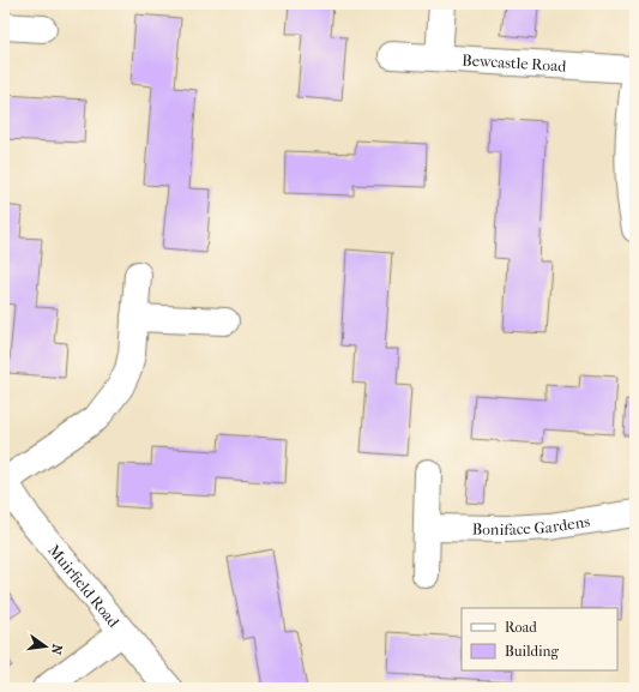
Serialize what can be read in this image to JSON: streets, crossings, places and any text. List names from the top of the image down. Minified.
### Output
{"streets":{"street":["Bewcastle Road","Boniface Gardens","Muirfield Road"]},"legend":["Road","Building"],"north":"right"}
